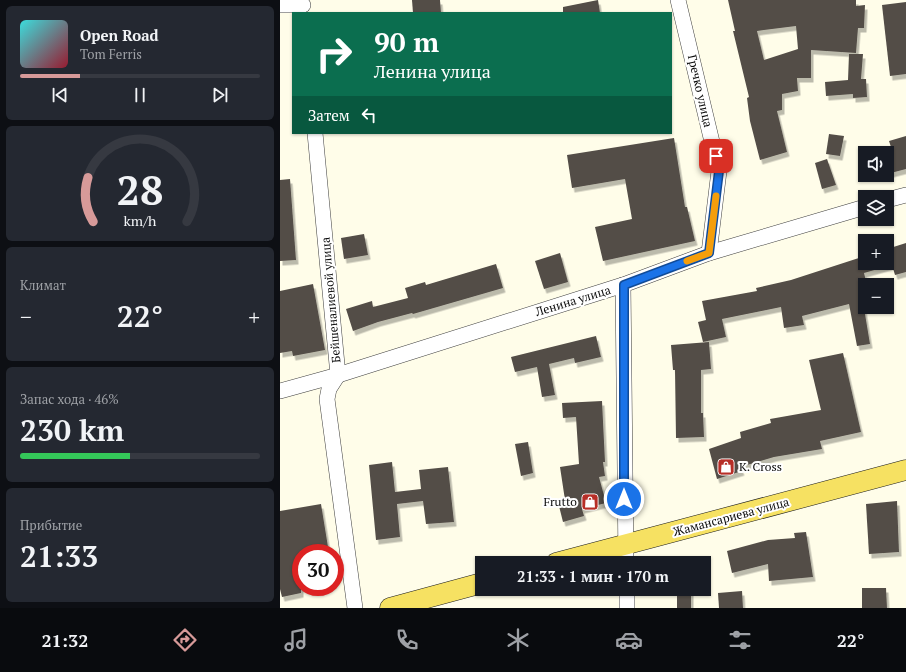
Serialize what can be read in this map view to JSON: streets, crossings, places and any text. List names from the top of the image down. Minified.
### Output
{"streets":{"main road":["Жамансариева улица"],"street":["Гречко улица","Бейшеналиевой улица","Ленина улица"]},"crossings":[["Гречко улица","Ленина улица"],["Бейшеналиевой улица","Ленина улица"]],"places":{"shop":["K. Cross","Frutto"]},"page":{"turn":["90 m","Ленина улица"],"song":["Open Road","Tom Ferris"],"then":"Затем","map_buttons":["+","−"],"tile":["Климат",["Запас хода · 46%","230 km"],["Прибытие","21:33"]],"heat":["−","22°","+"],"limit":"30","trip":"21:33 · 1 мин · 170 m","tabs":["21:32","22°"],"gauge":["28","km/h"]}}
